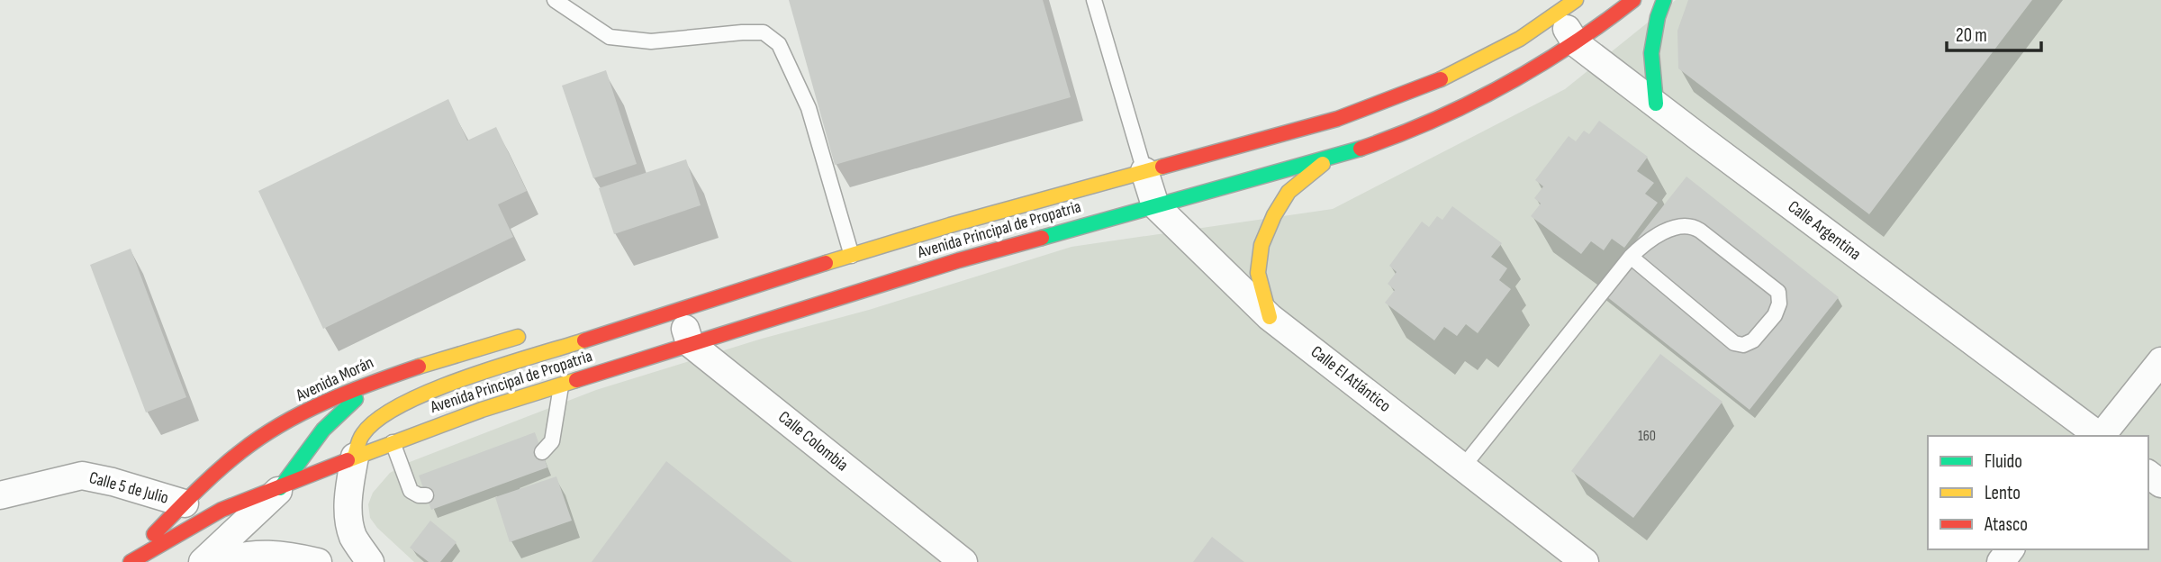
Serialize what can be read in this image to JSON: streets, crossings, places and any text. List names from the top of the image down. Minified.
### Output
{"streets":{"main road":["Avenida Principal de Propatria","Avenida Morán"],"street":["Calle Argentina","Calle El Atlántico","Calle Colombia","Calle 5 de Julio"]},"crossings":[["Avenida Principal de Propatria","Calle Argentina"],["Avenida Principal de Propatria","Avenida Morán"],["Avenida Principal de Propatria","Calle El Atlántico"],["Avenida Principal de Propatria","Calle Colombia"],["Avenida Morán","Calle 5 de Julio"]],"house_numbers":["160"],"legend":["Fluido","Lento","Atasco"],"scale_bar":"20 m"}
